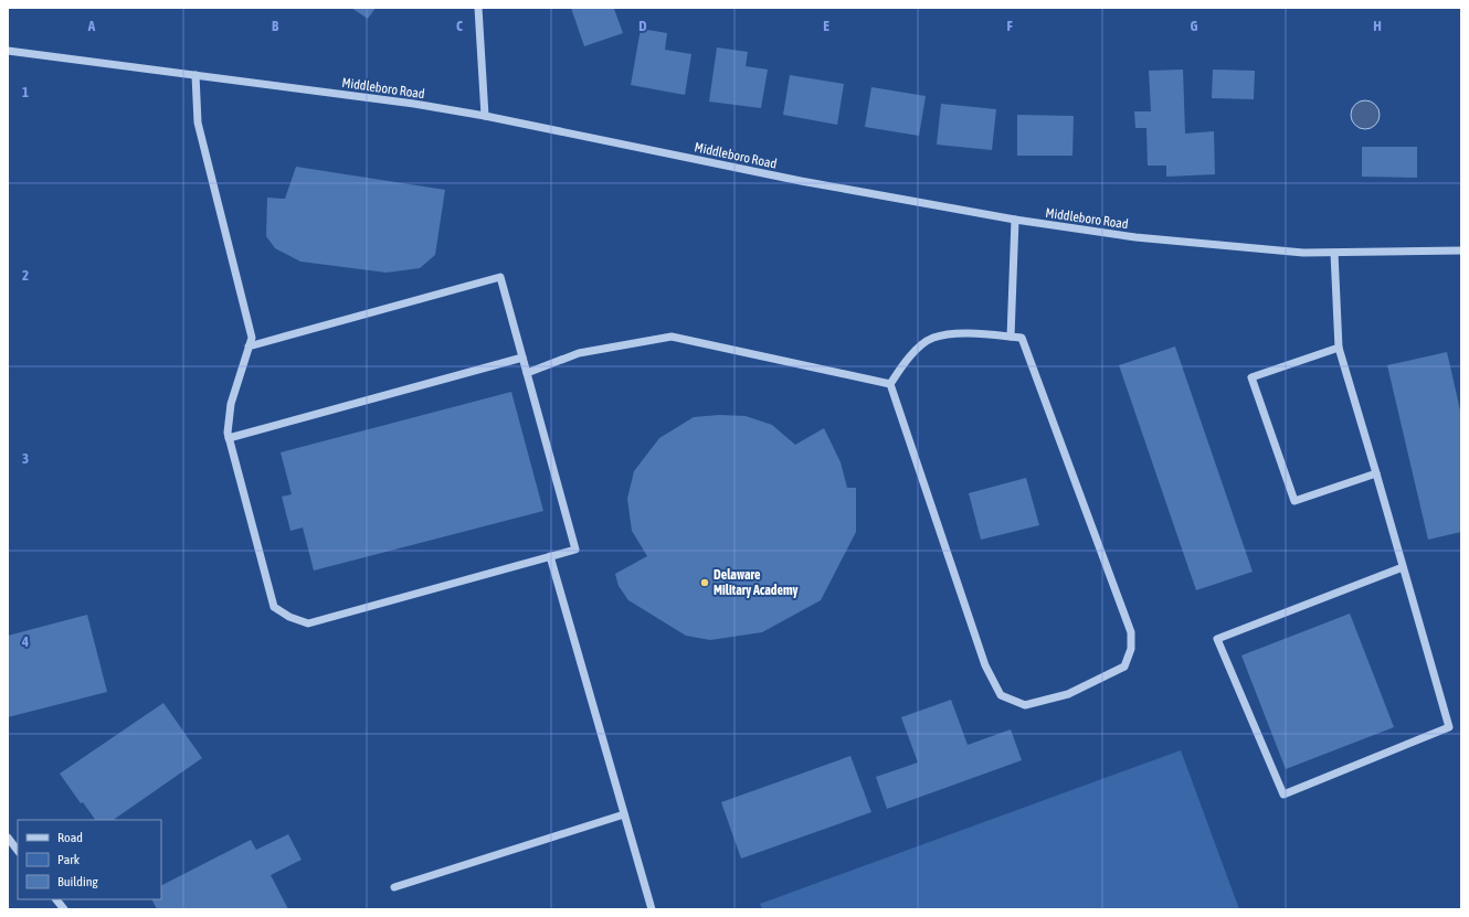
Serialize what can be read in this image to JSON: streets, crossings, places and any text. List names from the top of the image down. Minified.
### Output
{"streets":{"street":["Middleboro Road"]},"places":["Delaware Military Academy"],"legend":["Road","Park","Building"],"grid":{"columns":["A","B","C","D","E","F","G","H"],"rows":["1","2","3","4"]}}
